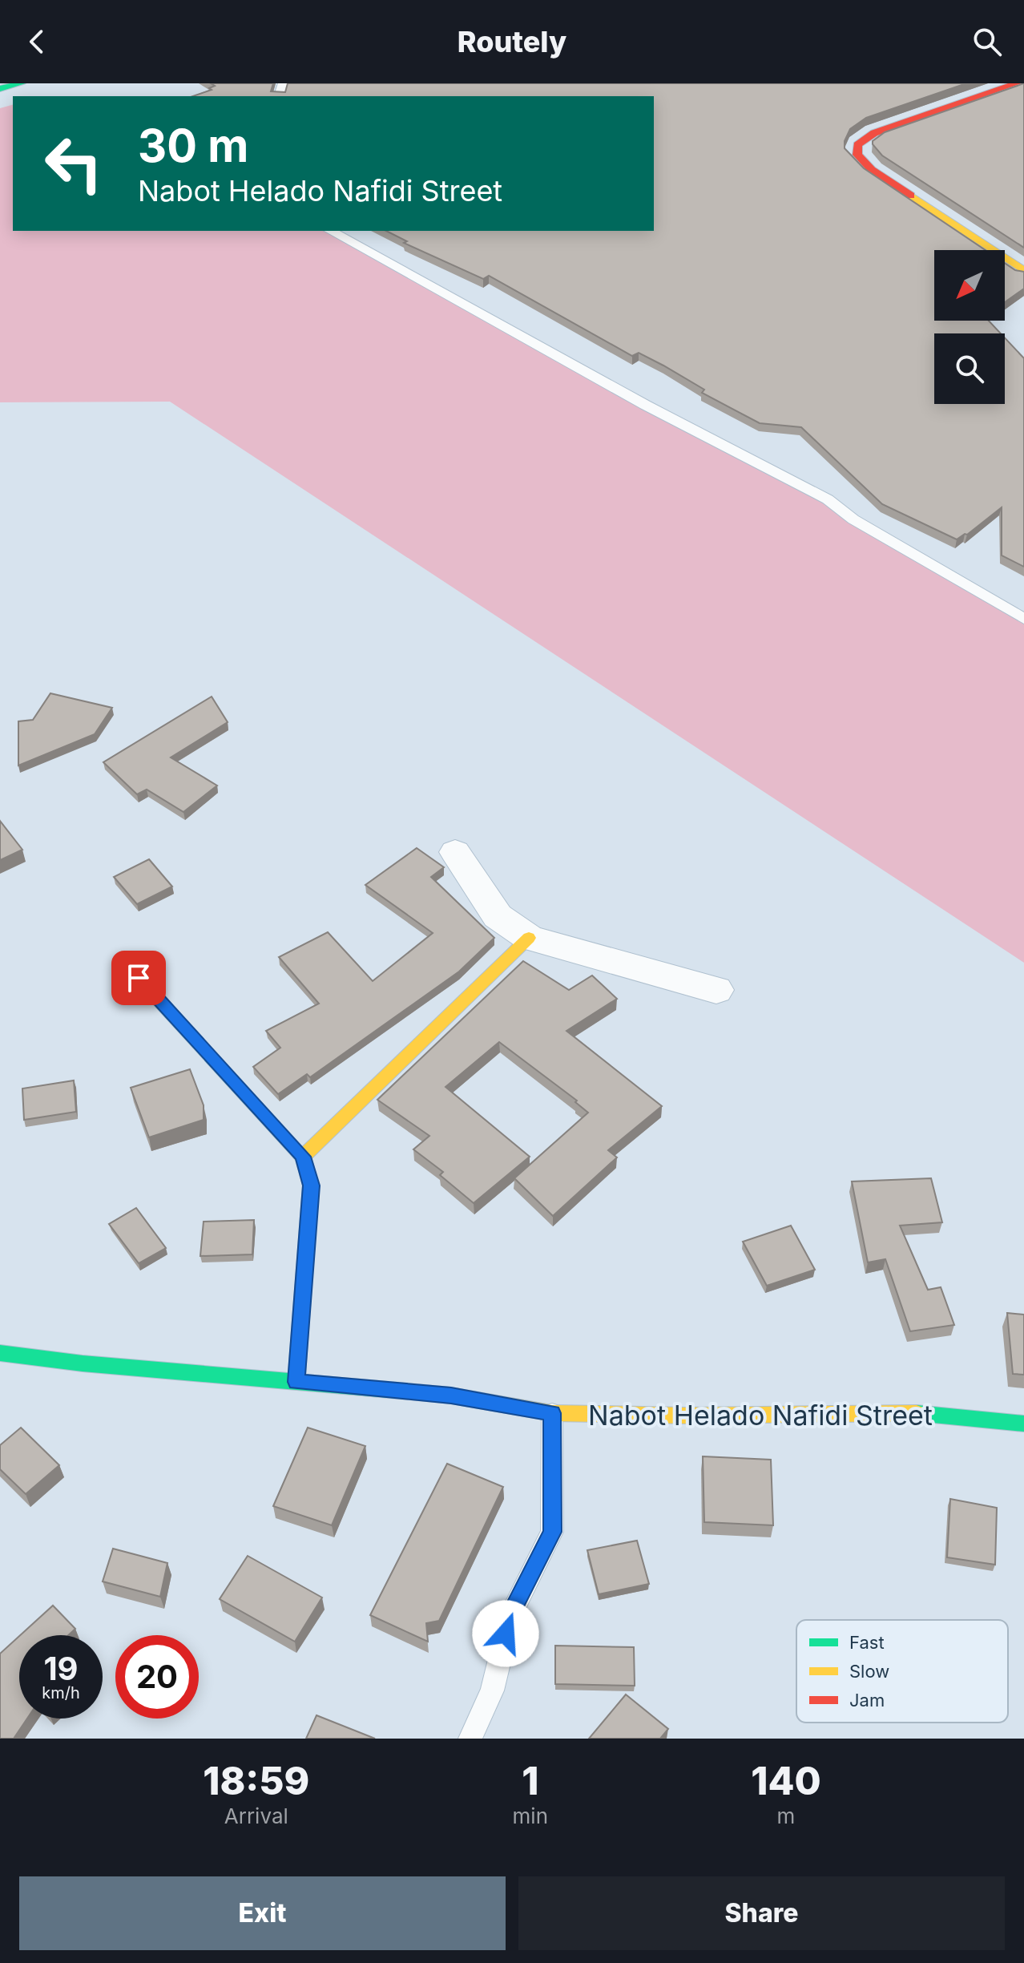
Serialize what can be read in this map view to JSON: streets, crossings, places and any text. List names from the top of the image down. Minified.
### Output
{"streets":{"street":["Nabot Helado Nafidi Street"]},"legend":["Fast","Slow","Jam"],"north":"bottom left","page":{"header":"Routely","turn":["30 m","Nabot Helado Nafidi Street"],"speed":"19 km/h","limit":"20","eta":["18:59","Arrival","1","min","140","m"],"buttons":["Exit","Share"]}}
